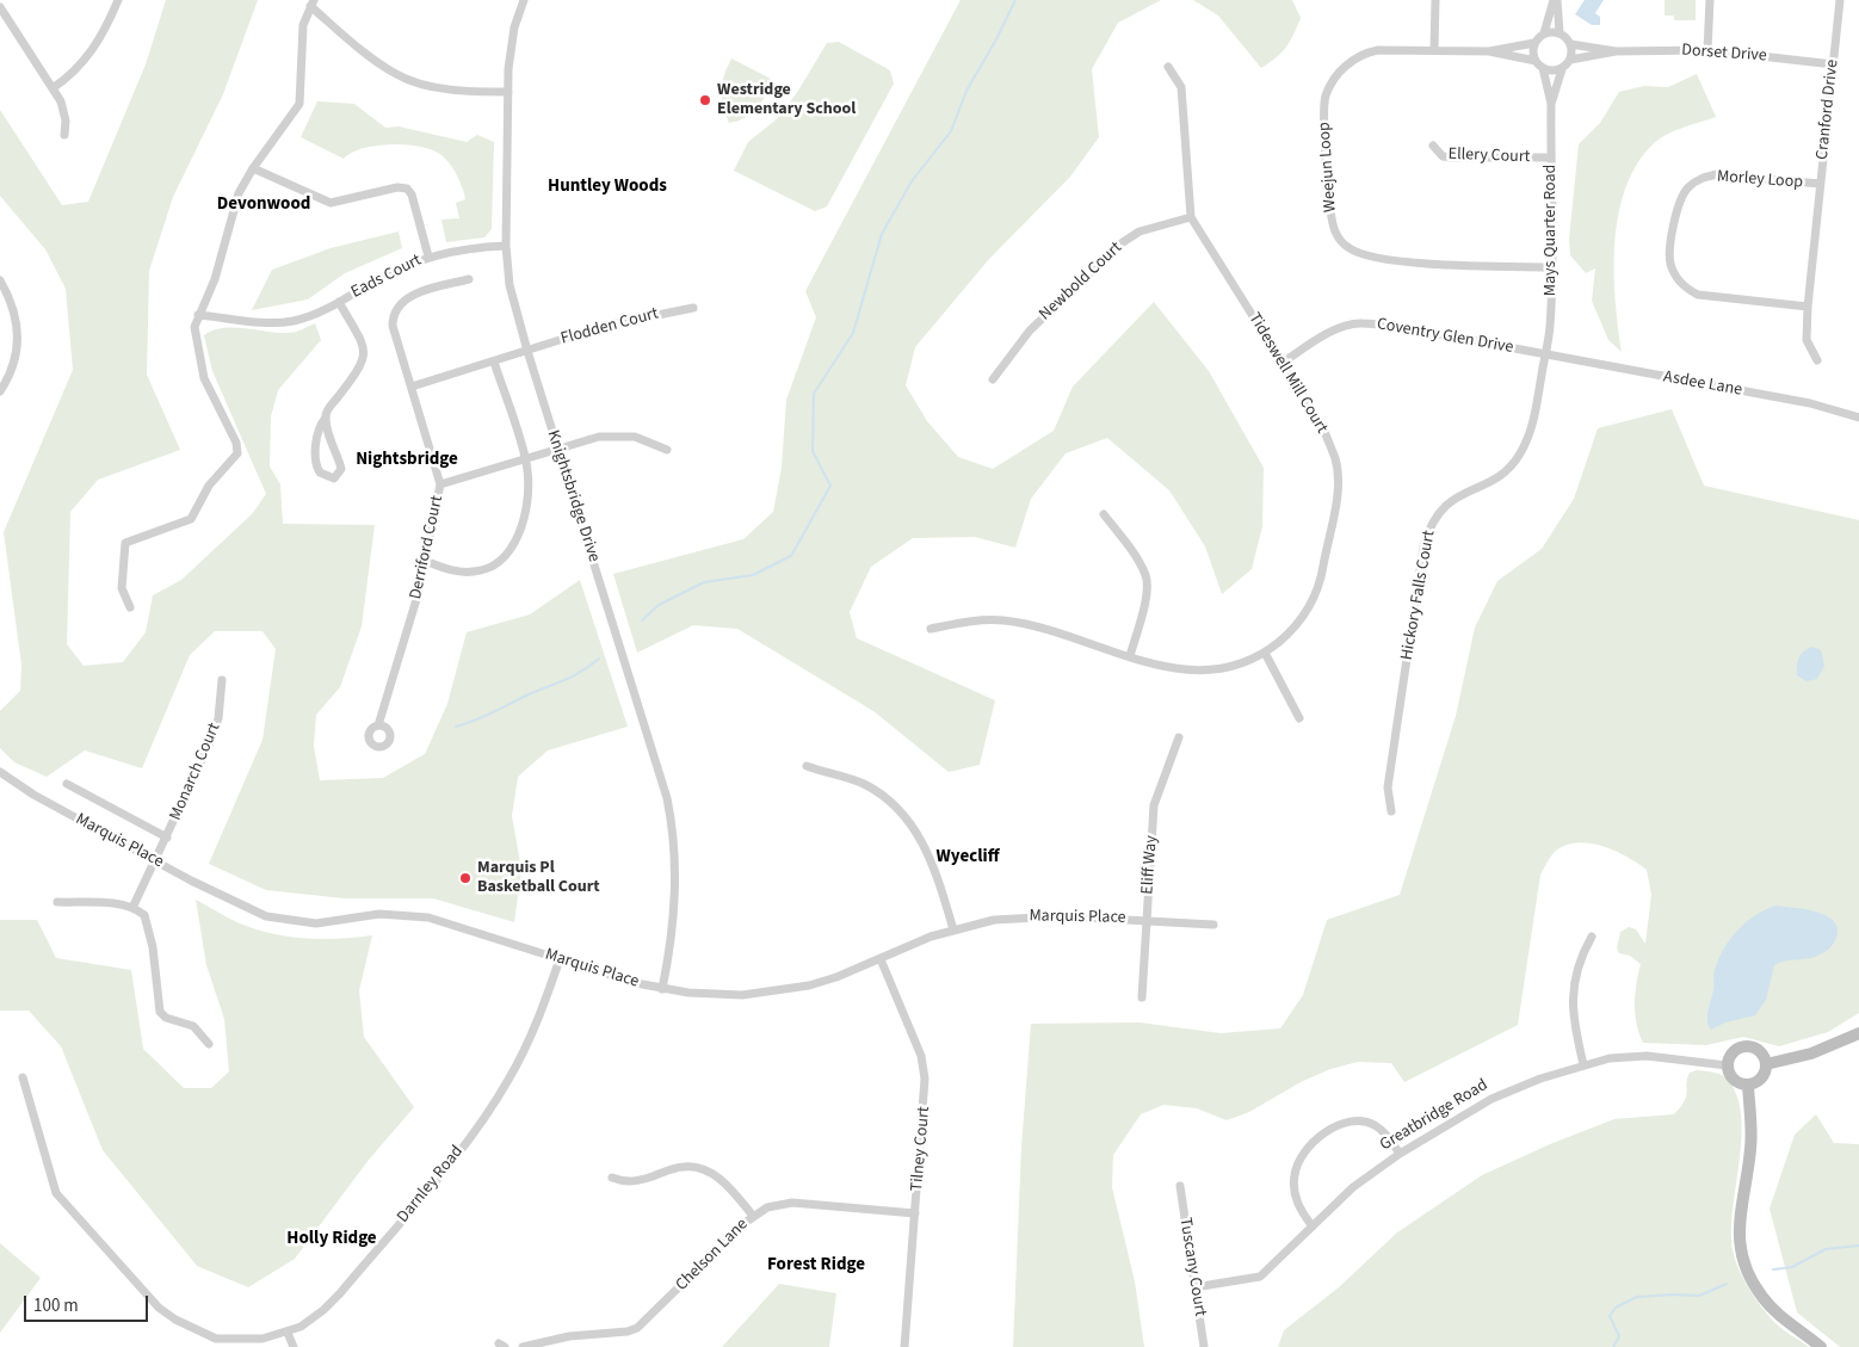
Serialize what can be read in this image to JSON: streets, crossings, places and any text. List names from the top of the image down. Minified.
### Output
{"streets":{"street":["Dorset Drive","Cranford Drive","Ellery Court","Weejun Loop","Morley Loop","Mays Quarter Road","Eads Court","Newbold Court","Flodden Court","Coventry Glen Drive","Tideswell Mill Court","Asdee Lane","Knightsbridge Drive","Derriford Court","Hickory Falls Court","Monarch Court","Marquis Place","Eliff Way","Greatbridge Road","Tilney Court","Darnley Road","Chelson Lane","Tuscany Court"]},"crossings":[["Dorset Drive","Cranford Drive"],["Dorset Drive","Weejun Loop"],["Dorset Drive","Mays Quarter Road"],["Cranford Drive","Morley Loop"],["Ellery Court","Mays Quarter Road"],["Weejun Loop","Mays Quarter Road"],["Mays Quarter Road","Coventry Glen Drive"],["Mays Quarter Road","Asdee Lane"],["Mays Quarter Road","Hickory Falls Court"],["Eads Court","Knightsbridge Drive"],["Newbold Court","Tideswell Mill Court"],["Flodden Court","Knightsbridge Drive"],["Flodden Court","Derriford Court"],["Coventry Glen Drive","Tideswell Mill Court"],["Coventry Glen Drive","Asdee Lane"],["Coventry Glen Drive","Hickory Falls Court"],["Asdee Lane","Hickory Falls Court"],["Knightsbridge Drive","Marquis Place"],["Monarch Court","Marquis Place"],["Marquis Place","Eliff Way"],["Marquis Place","Tilney Court"],["Marquis Place","Darnley Road"],["Greatbridge Road","Tuscany Court"],["Tilney Court","Chelson Lane"]],"districts":["Huntley Woods","Devonwood","Nightsbridge","Wyecliff","Holly Ridge","Forest Ridge"],"places":["Westridge Elementary School","Marquis Pl Basketball Court"],"scale_bar":"100 m"}
